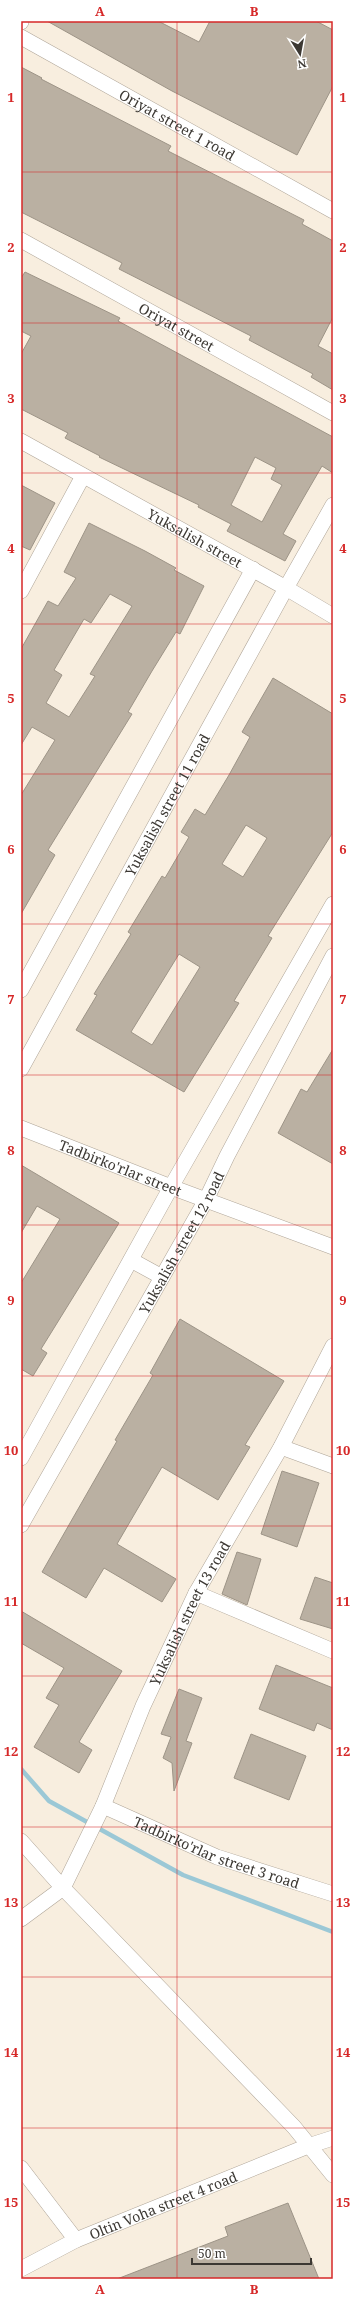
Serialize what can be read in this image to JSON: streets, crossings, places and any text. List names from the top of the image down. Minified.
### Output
{"streets":{"street":["Oriyat street 1 road","Oriyat street","Yuksalish street","Yuksalish street 11 road","Tadbirko'rlar street","Yuksalish street 12 road","Yuksalish street 13 road","Tadbirko'rlar street 3 road","Oltin Voha street 4 road"]},"crossings":[["Yuksalish street","Yuksalish street 11 road"],["Tadbirko'rlar street","Yuksalish street 12 road"],["Yuksalish street 13 road","Tadbirko'rlar street 3 road"]],"scale_bar":"50 m","north":"bottom","grid":{"columns":["A","B"],"rows":["1","2","3","4","5","6","7","8","9","10","11","12","13","14","15"]}}
